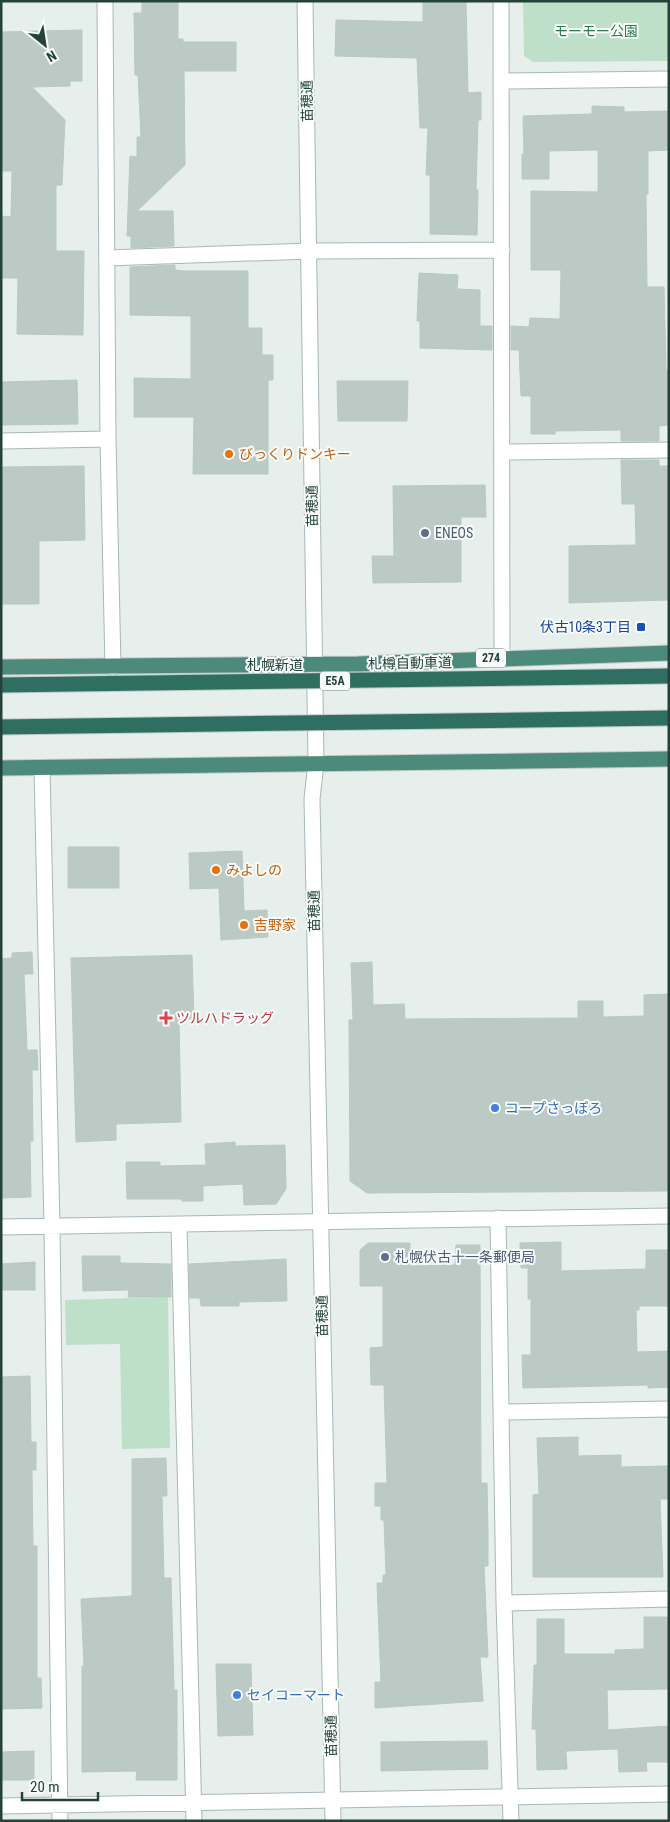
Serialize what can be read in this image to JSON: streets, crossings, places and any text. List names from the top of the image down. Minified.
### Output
{"streets":{"highway":["274","札樽自動車道","札幌新道","E5A"],"street":["苗穂通"]},"crossings":[["苗穂通","札幌新道"]],"parks":["モーモー公園"],"places":{"other":["びっくりドンキー","ENEOS","みよしの","吉野家","コープさっぽろ","札幌伏古十一条郵便局","セイコーマート"],"transit":["伏古10条3丁目"],"health":["ツルハドラッグ"]},"scale_bar":"20 m","north":"bottom right"}
